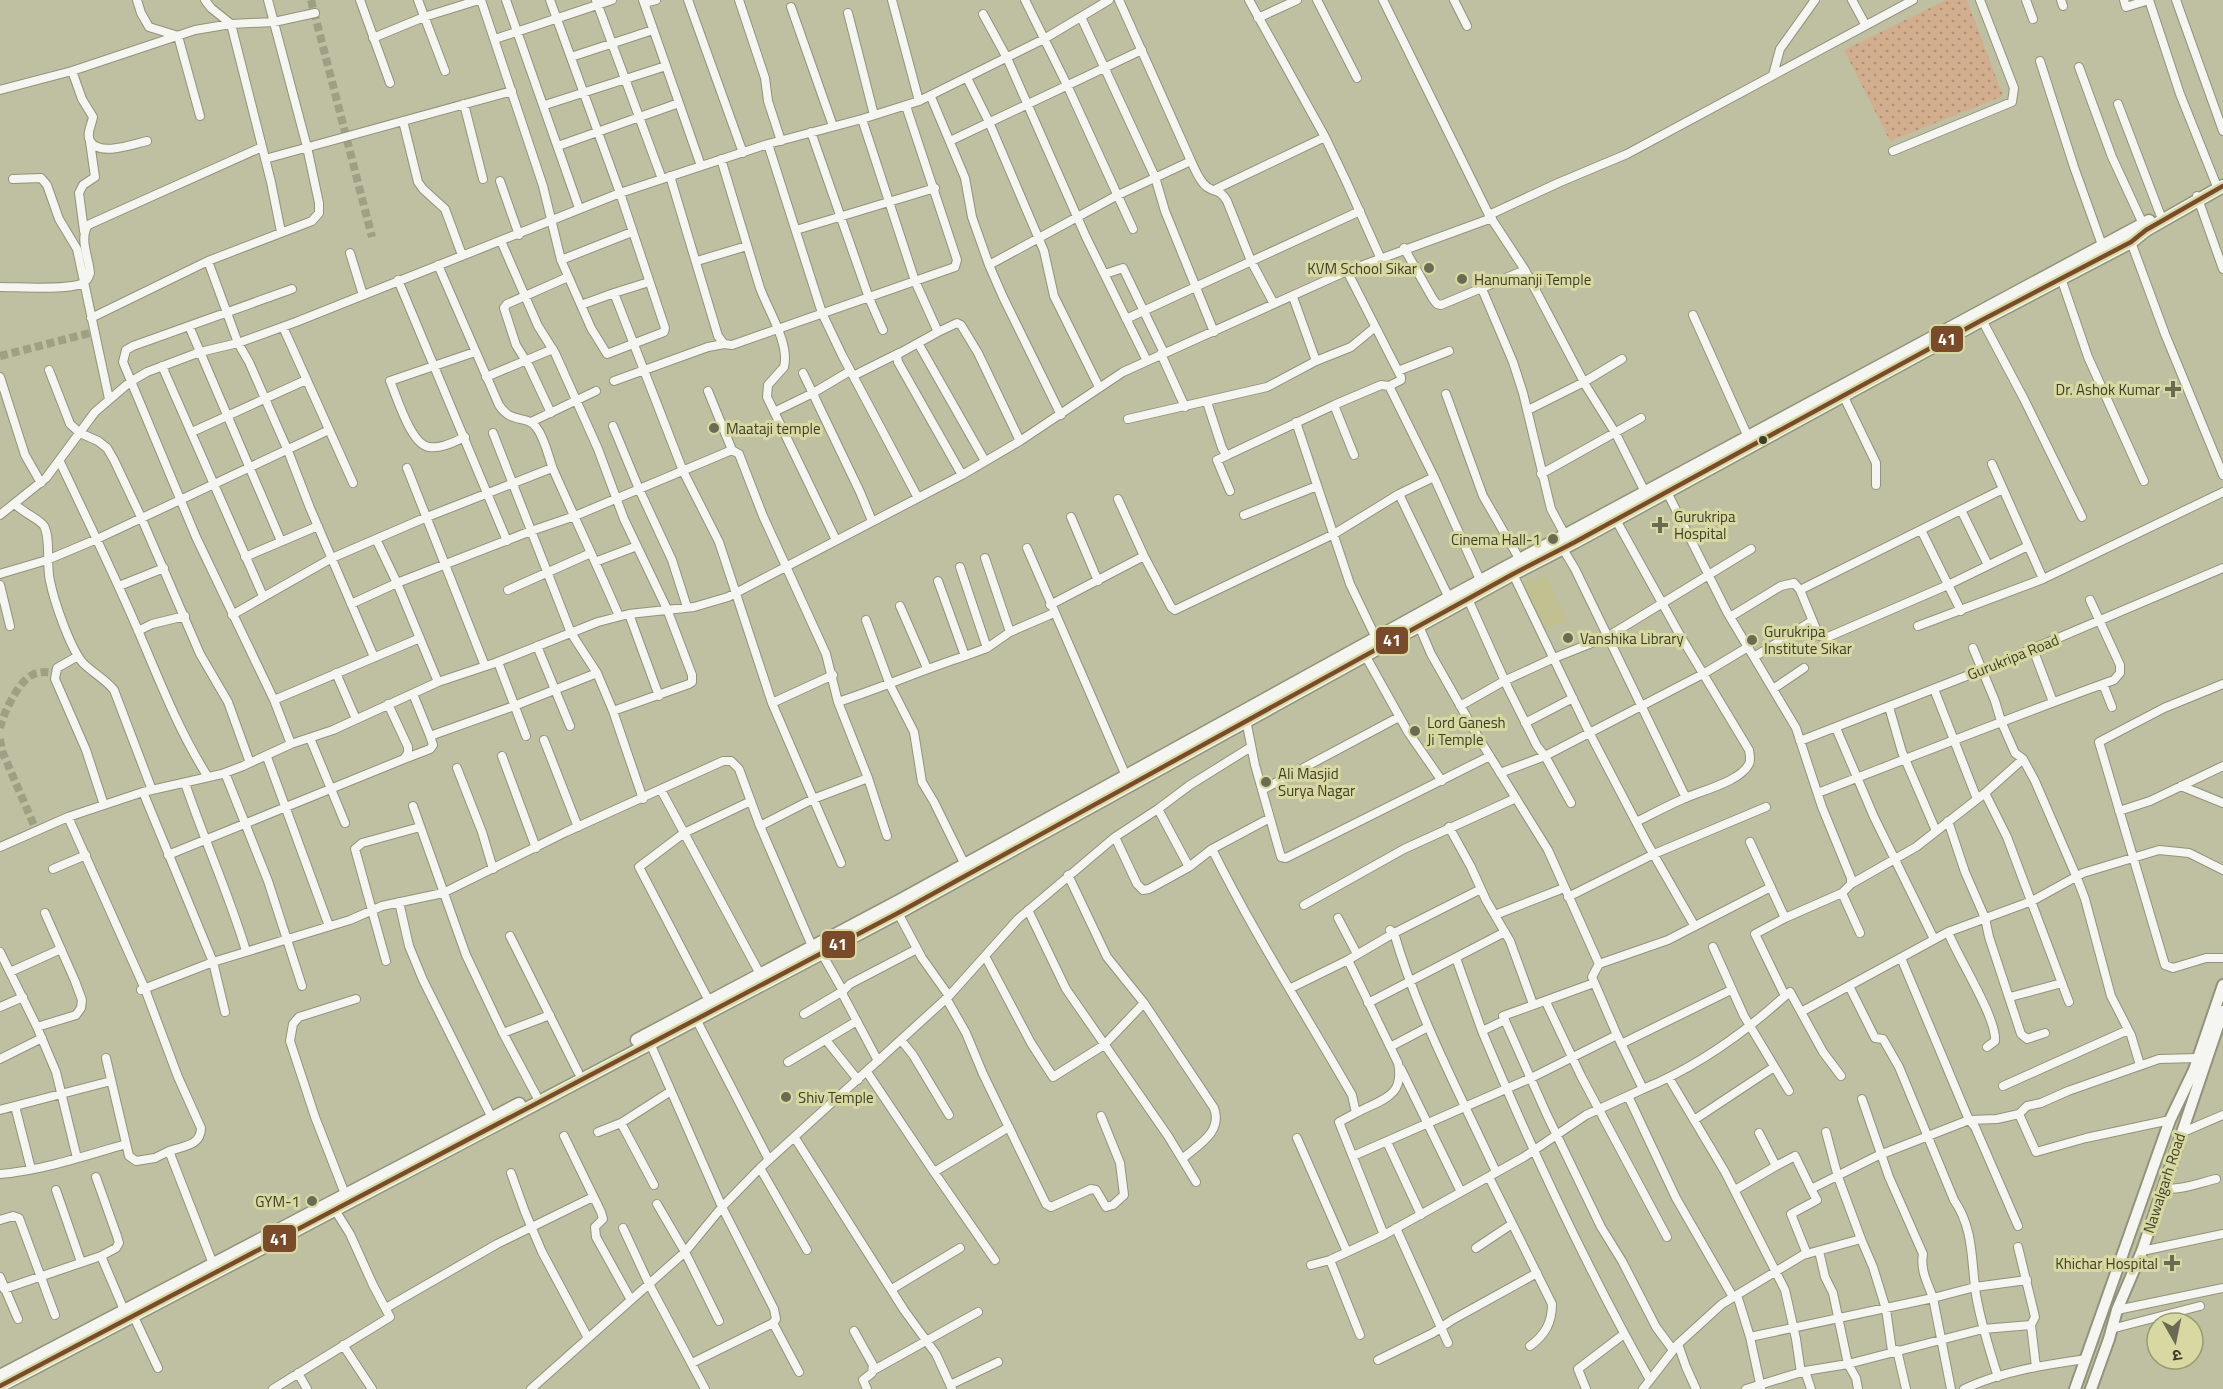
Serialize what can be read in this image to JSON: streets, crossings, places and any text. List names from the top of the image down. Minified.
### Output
{"streets":{"street":["Gurukripa Road","Nawalgarh Road"]},"places":{"other":["KVM School Sikar","Hanumanji Temple","Maataji temple","Cinema Hall-1","Vanshika Library","Gurukripa Institute Sikar","Lord Ganesh Ji Temple","Ali Masjid Surya Nagar","Shiv Temple","GYM-1"],"health":["Dr. Ashok Kumar","Gurukripa Hospital","Khichar Hospital"]},"lines":["transit line 41"],"north":"bottom"}
